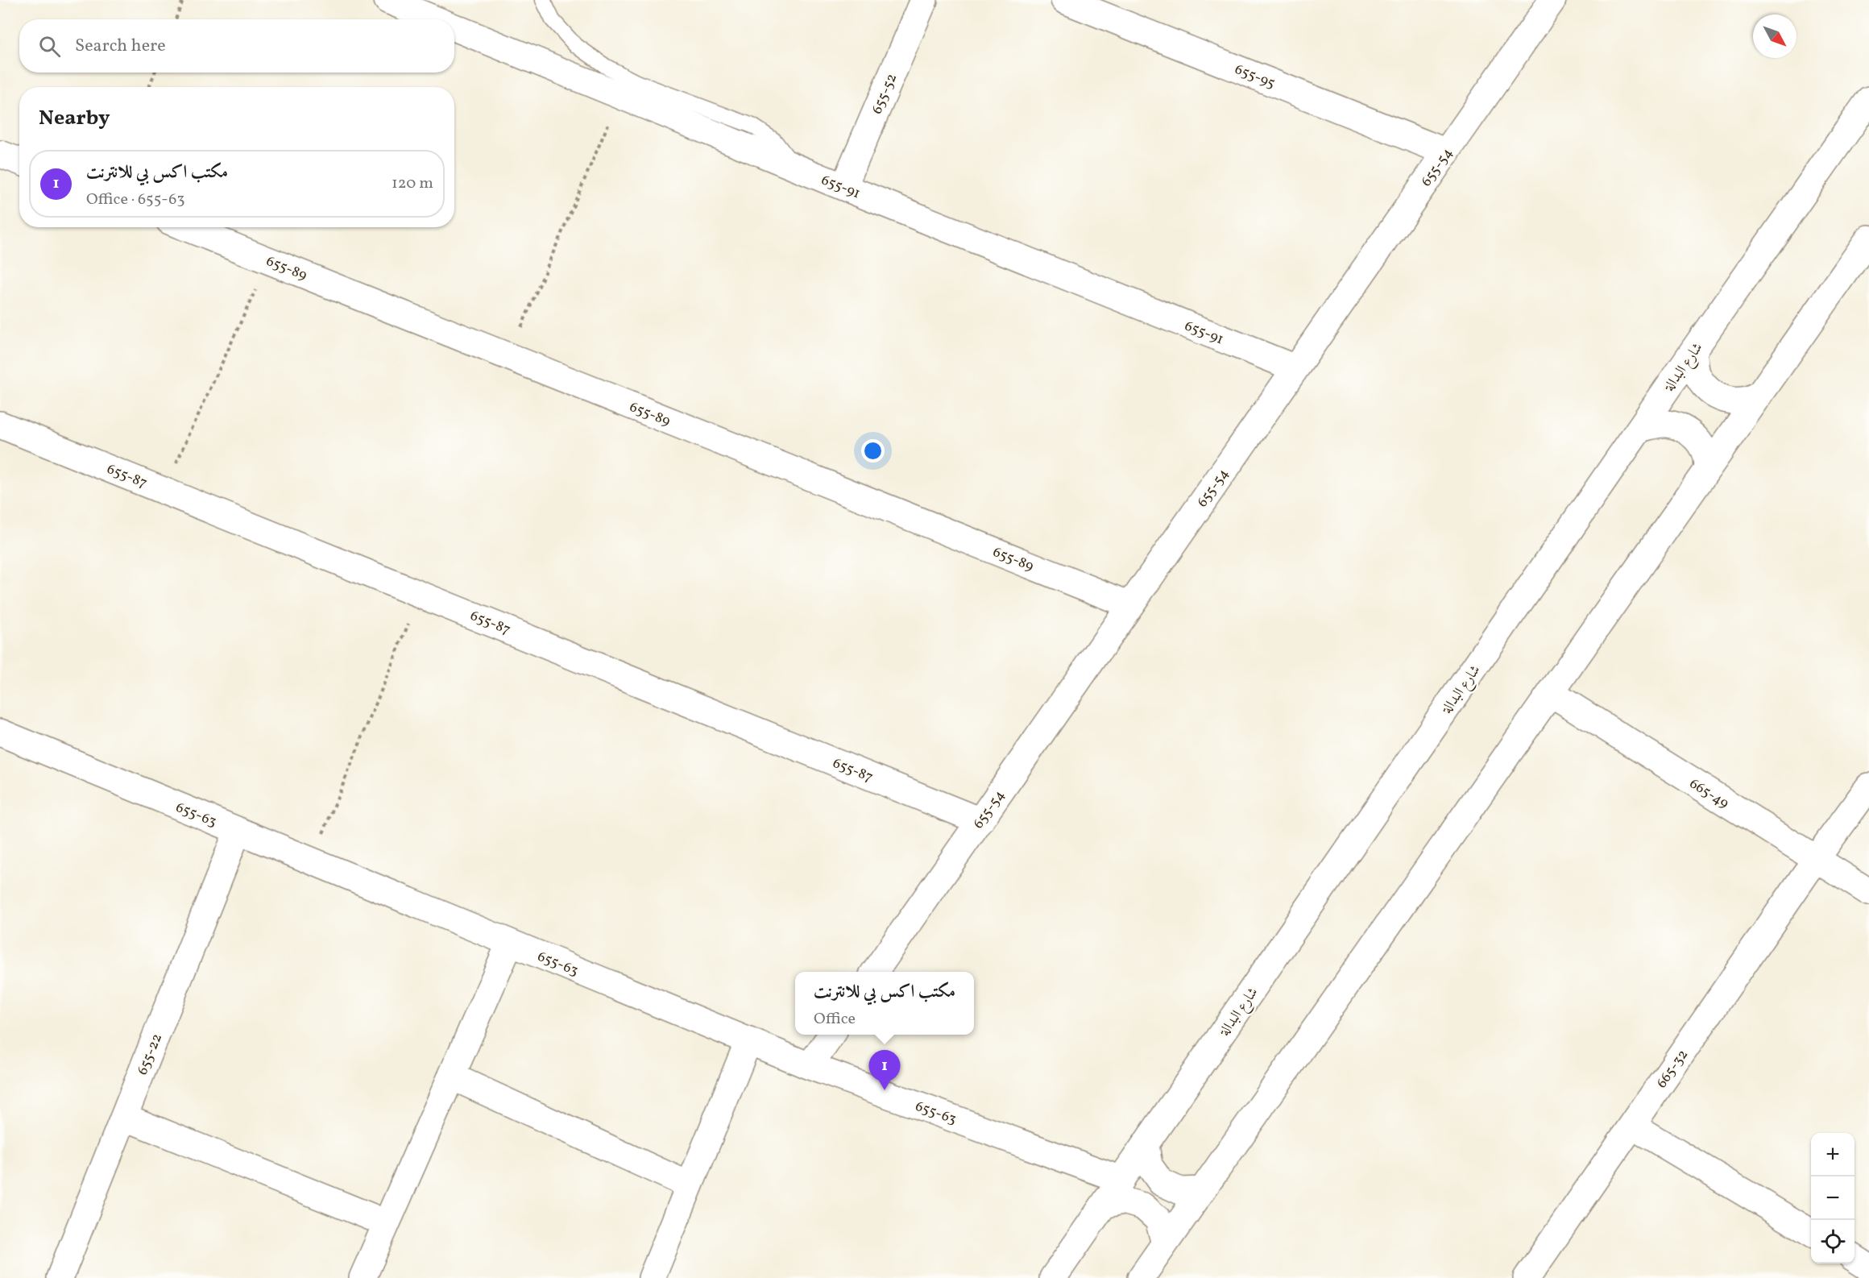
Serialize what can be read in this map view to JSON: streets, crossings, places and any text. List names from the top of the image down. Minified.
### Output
{"streets":{"street":["655-95","655-52","655-54","655-91","655-89","شارع البدالة","655-87","665-49","655-63","655-22","665-32"]},"crossings":[["655-95","655-54"],["655-52","655-91"],["655-54","655-91"],["655-54","655-89"],["655-54","655-87"],["شارع البدالة","655-63"],["665-49","665-32"],["655-63","655-22"]],"north":"bottom right","page":{"search":"Search here","heading":"Nearby","list":[{"mark":"1","name":"مكتب اكس بي للانترنت","note":"Office · 655-63","value":"120 m"}],"popup":["مكتب اكس بي للانترنت","Office"],"pins":"1","map_buttons":["+","−"]}}
